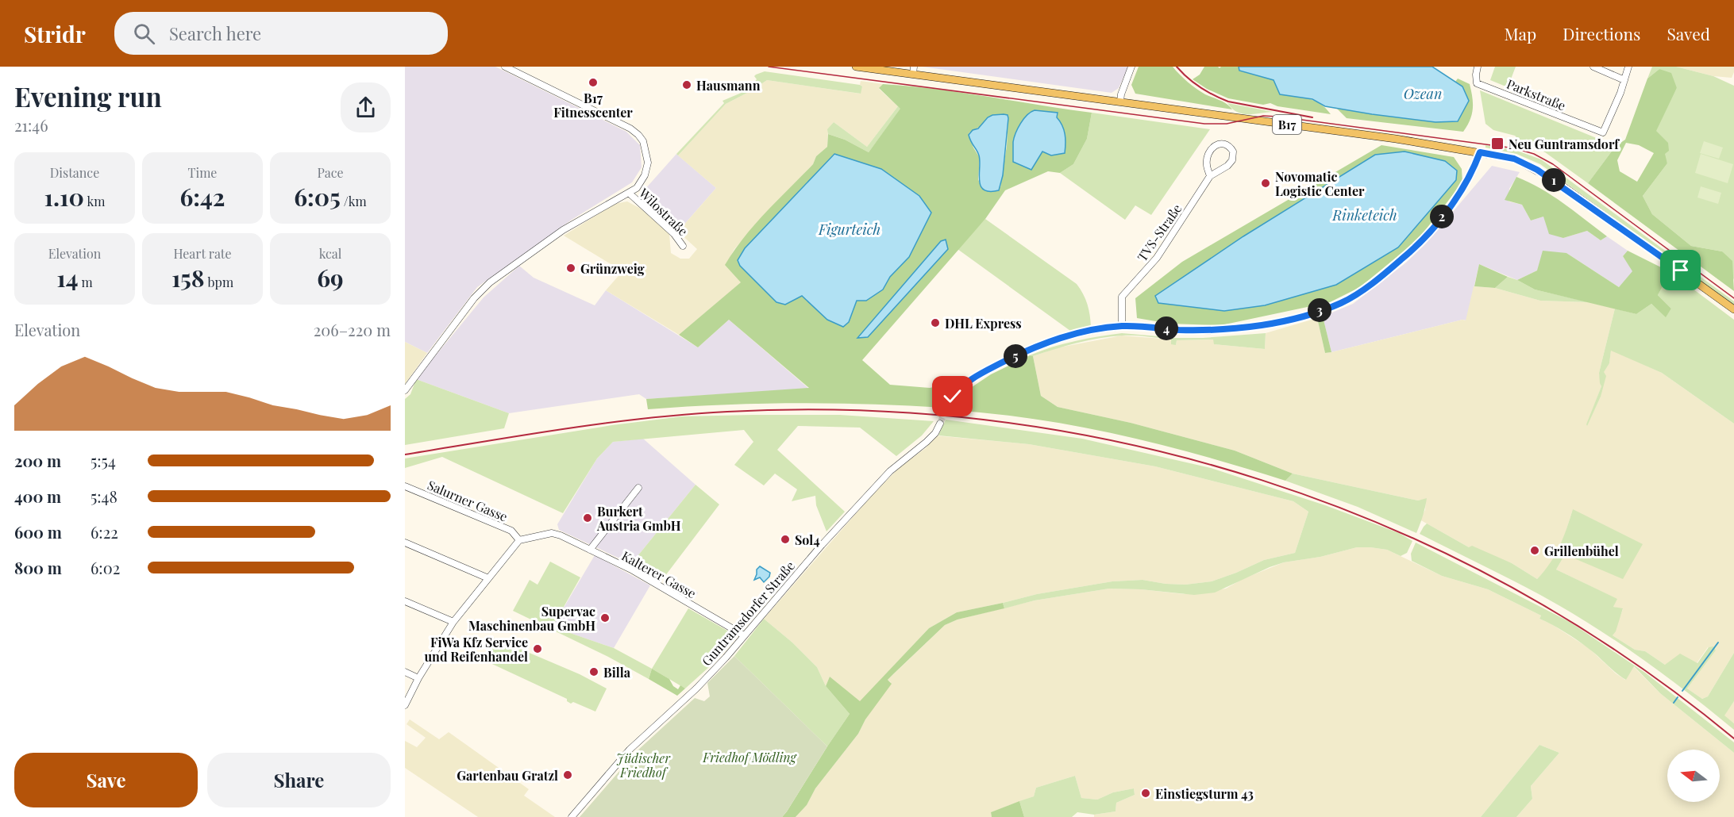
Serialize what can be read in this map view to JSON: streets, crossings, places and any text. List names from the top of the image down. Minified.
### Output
{"streets":{"main road":["B17"],"street":["Parkstraße","Wilostraße","TVS-Straße","Salurner Gasse","Kalterer Gasse","Guntramsdorfer Straße"]},"crossings":[["Salurner Gasse","Kalterer Gasse"],["Kalterer Gasse","Guntramsdorfer Straße"]],"water":["Ozean","Rinketeich","Figurteich"],"parks":["Friedhof Mödling","Jüdischer Friedhof"],"places":{"other":["B17 Fitnesscenter","Hausmann","Novomatic Logistic Center","Grünzweig","DHL Express","Burkert Austria GmbH","Sol4","Grillenbühel","Supervac Maschinenbau GmbH","FiWa Kfz Service und Reifenhandel","Billa","Gartenbau Gratzl","Einstiegsturm 43"],"transit":["Neu Guntramsdorf"]},"north":"left","page":{"header":"Stridr","search":"Search here","nav":["Map","Directions","Saved"],"heading":["Evening run","21:46"],"stats":[["Distance","1.10 km"],["Time","6:42"],["Pace","6:05 /km"],["Elevation","14 m"],["Heart rate","158 bpm"],["kcal","69"]],"pins":["1","2","3","4","5"],"chart":["Elevation","206–220 m"],"list":[{"name":"200 m","note":"5:54"},{"name":"400 m","note":"5:48"},{"name":"600 m","note":"6:22"},{"name":"800 m","note":"6:02"}],"buttons":["Save","Share"]}}
